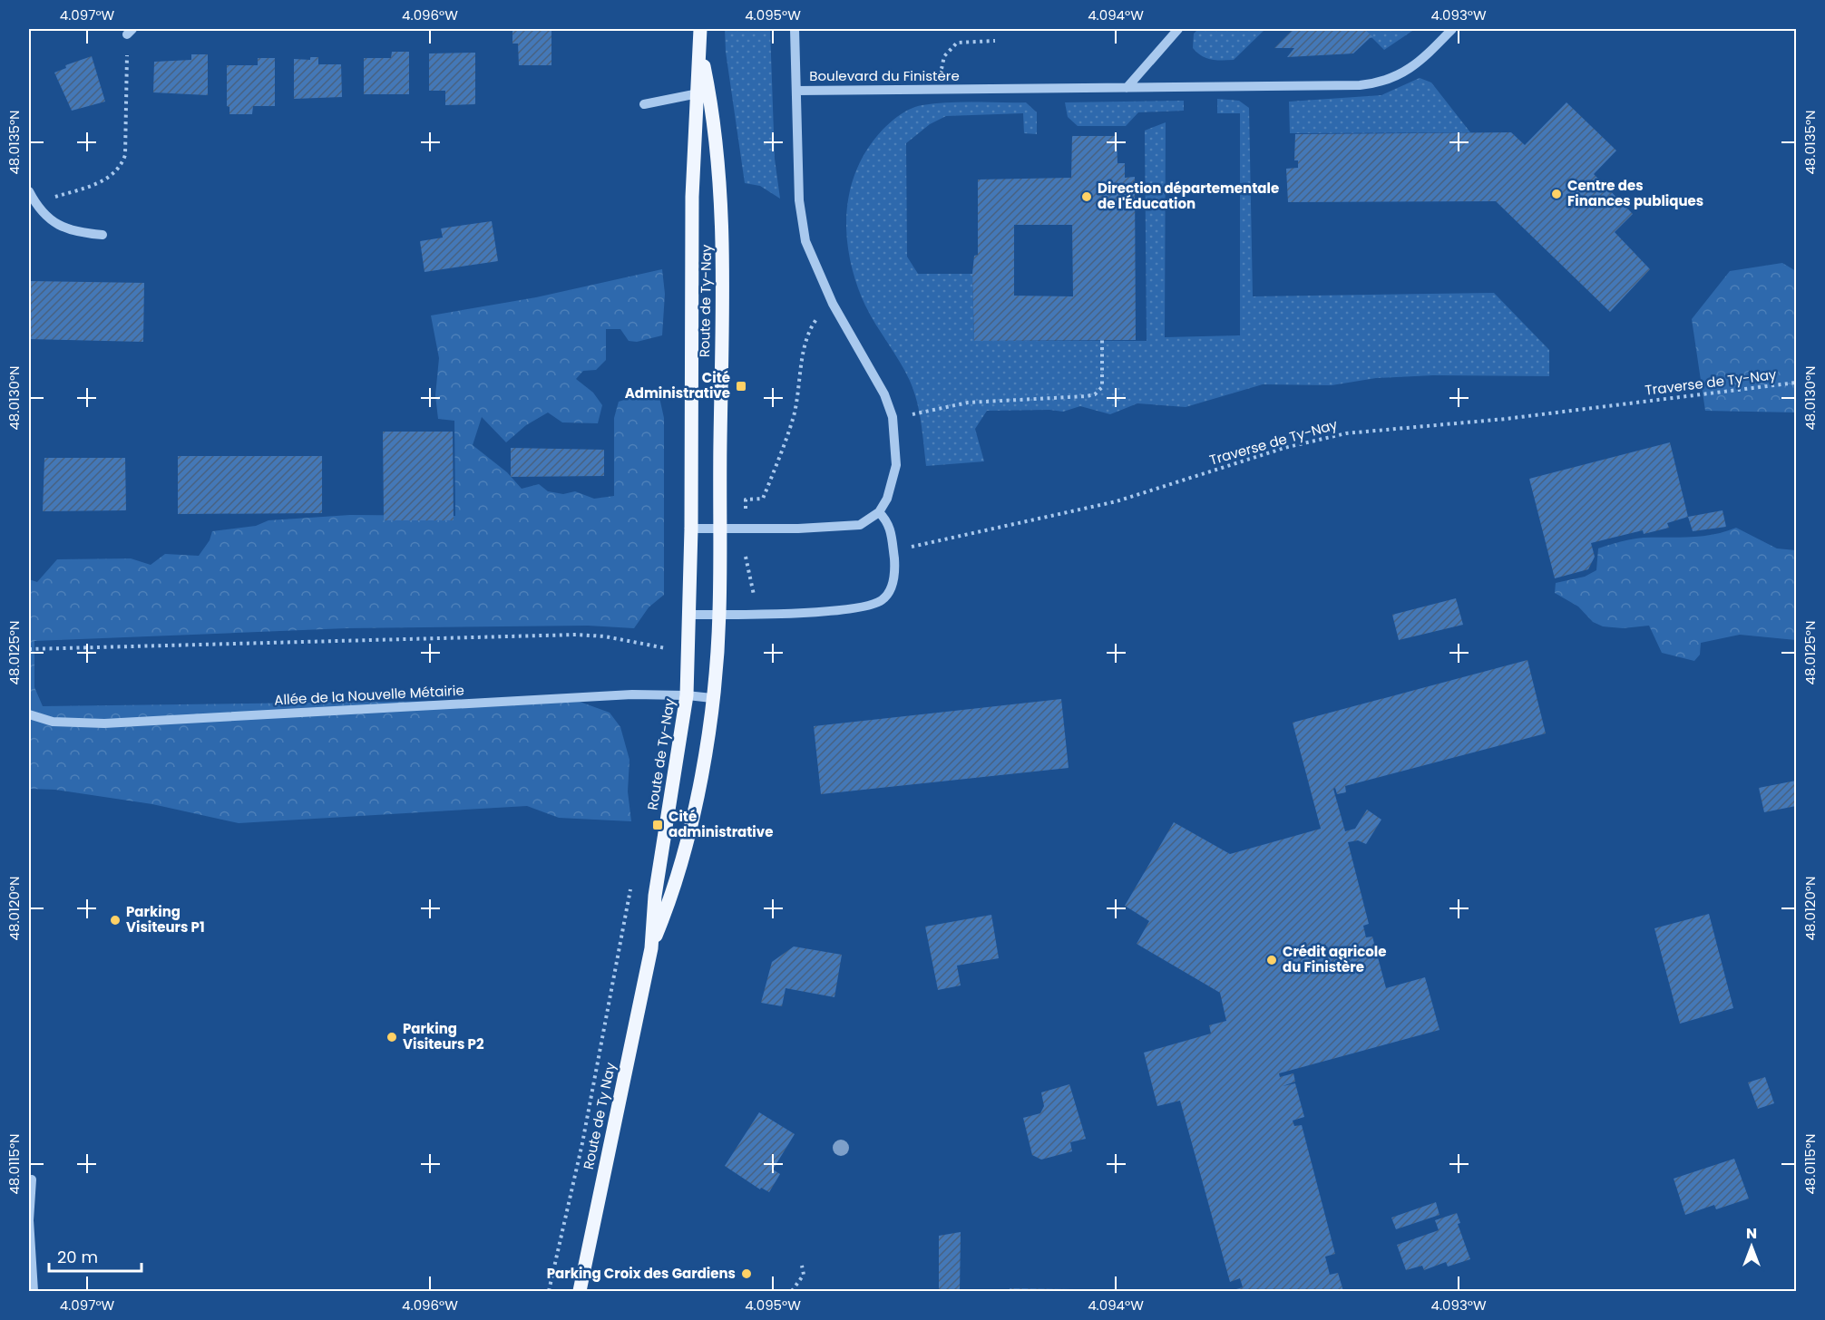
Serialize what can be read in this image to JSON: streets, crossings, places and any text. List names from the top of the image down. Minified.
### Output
{"streets":{"main road":["Route de Ty-Nay","Route de Ty Nay"],"street":["Boulevard du Finistère","Allée de la Nouvelle Métairie"],"path":["Traverse de Ty-Nay"]},"crossings":[["Route de Ty-Nay","Allée de la Nouvelle Métairie"],["Route de Ty-Nay","Route de Ty Nay"]],"places":{"other":["Centre des Finances publiques","Direction départementale de l'Éducation","Parking Visiteurs P1","Crédit agricole du Finistère","Parking Visiteurs P2","Parking Croix des Gardiens"],"transit":["Cité Administrative","Cité administrative"]},"scale_bar":"20 m","north":"top","coordinates":["4.097°W","4.096°W","4.095°W","4.094°W","4.093°W","48.0135°N","48.0130°N","48.0125°N","48.0120°N","48.0115°N"]}
